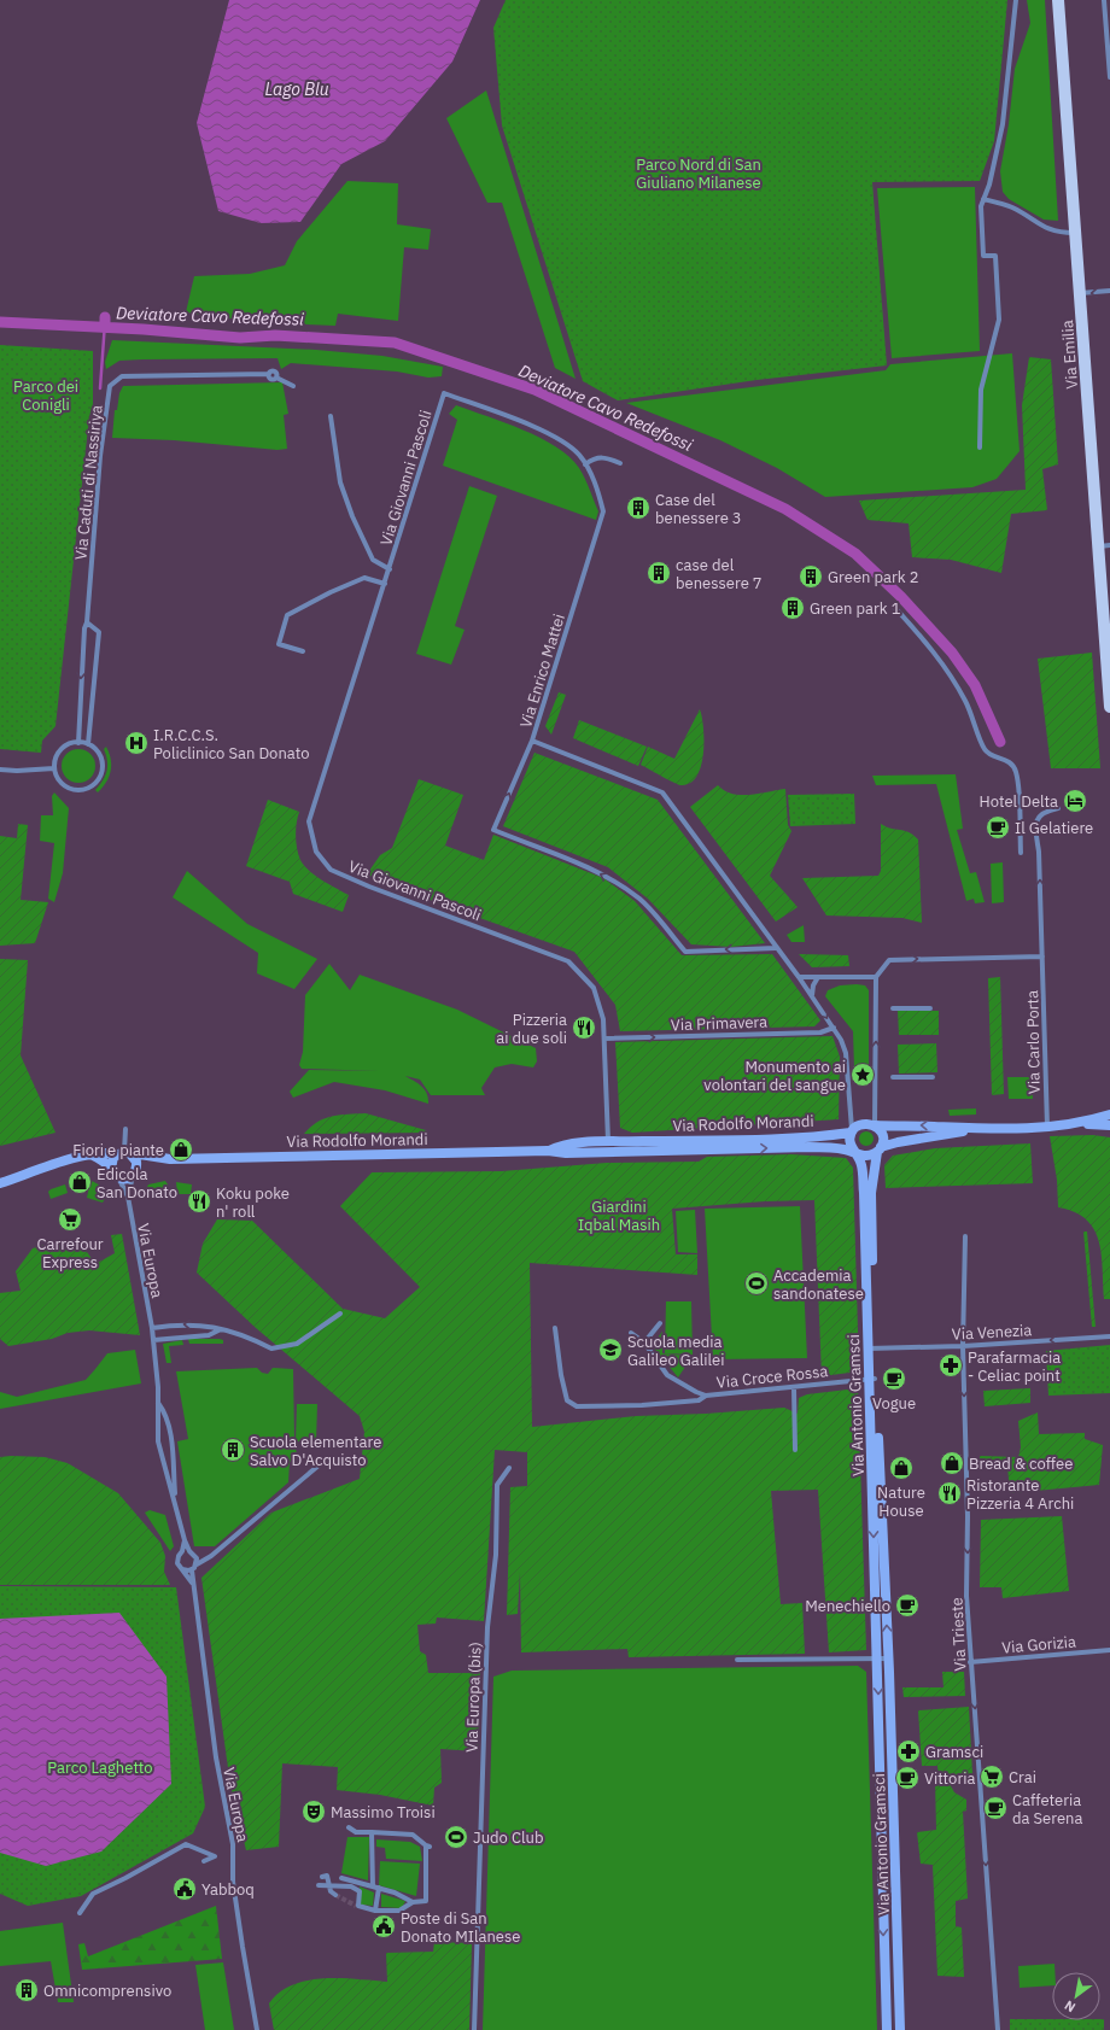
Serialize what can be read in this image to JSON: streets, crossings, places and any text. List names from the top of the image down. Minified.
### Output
{"streets":{"main road":["Via Emilia"],"street":["Via Giovanni Pascoli","Via Caduti di Nassiriya","Via Enrico Mattei","Via Primavera","Via Carlo Porta","Via Rodolfo Morandi","Via Europa","Via Venezia","Via Croce Rossa","Via Antonio Gramsci","Via Trieste","Via Gorizia","Via Europa (bis)"]},"crossings":[["Via Giovanni Pascoli","Via Enrico Mattei"],["Via Giovanni Pascoli","Via Primavera"],["Via Giovanni Pascoli","Via Rodolfo Morandi"],["Via Enrico Mattei","Via Primavera"],["Via Enrico Mattei","Via Rodolfo Morandi"],["Via Enrico Mattei","Via Antonio Gramsci"],["Via Rodolfo Morandi","Via Europa"],["Via Rodolfo Morandi","Via Antonio Gramsci"],["Via Venezia","Via Antonio Gramsci"],["Via Venezia","Via Trieste"],["Via Croce Rossa","Via Antonio Gramsci"],["Via Trieste","Via Gorizia"]],"one_way":["Via Primavera","Via Carlo Porta","Via Venezia","Via Trieste"],"water":["Lago Blu","Deviatore Cavo Redefossi"],"parks":["Parco Nord di San Giuliano Milanese","Parco dei Conigli","Giardini Iqbal Masih","Parco Laghetto"],"places":{"building":["Case del benessere 3","case del benessere 7","Green park 2","Green park 1","Scuola elementare Salvo D'Acquisto","Omnicomprensivo"],"hospital":["I.R.C.C.S. Policlinico San Donato"],"hotel":["Hotel Delta"],"cafe":["Il Gelatiere","Vogue","Menechiello","Vittoria","Caffeteria da Serena"],"restaurant":["Pizzeria ai due soli","Koku poke n' roll","Ristorante Pizzeria 4 Archi"],"place":["Monumento ai volontari del sangue"],"shop":["Fiori e piante","Edicola San Donato","Bread & coffee","Nature House"],"supermarket":["Carrefour Express","Crai"],"sports":["Accademia sandonatese","Judo Club"],"school or university":["Scuola media Galileo Galilei"],"pharmacy":["Parafarmacia - Celiac point","Gramsci"],"theatre":["Massimo Troisi"],"public building":["Yabboq","Poste di San Donato MIlanese"]},"north":"bottom left"}
